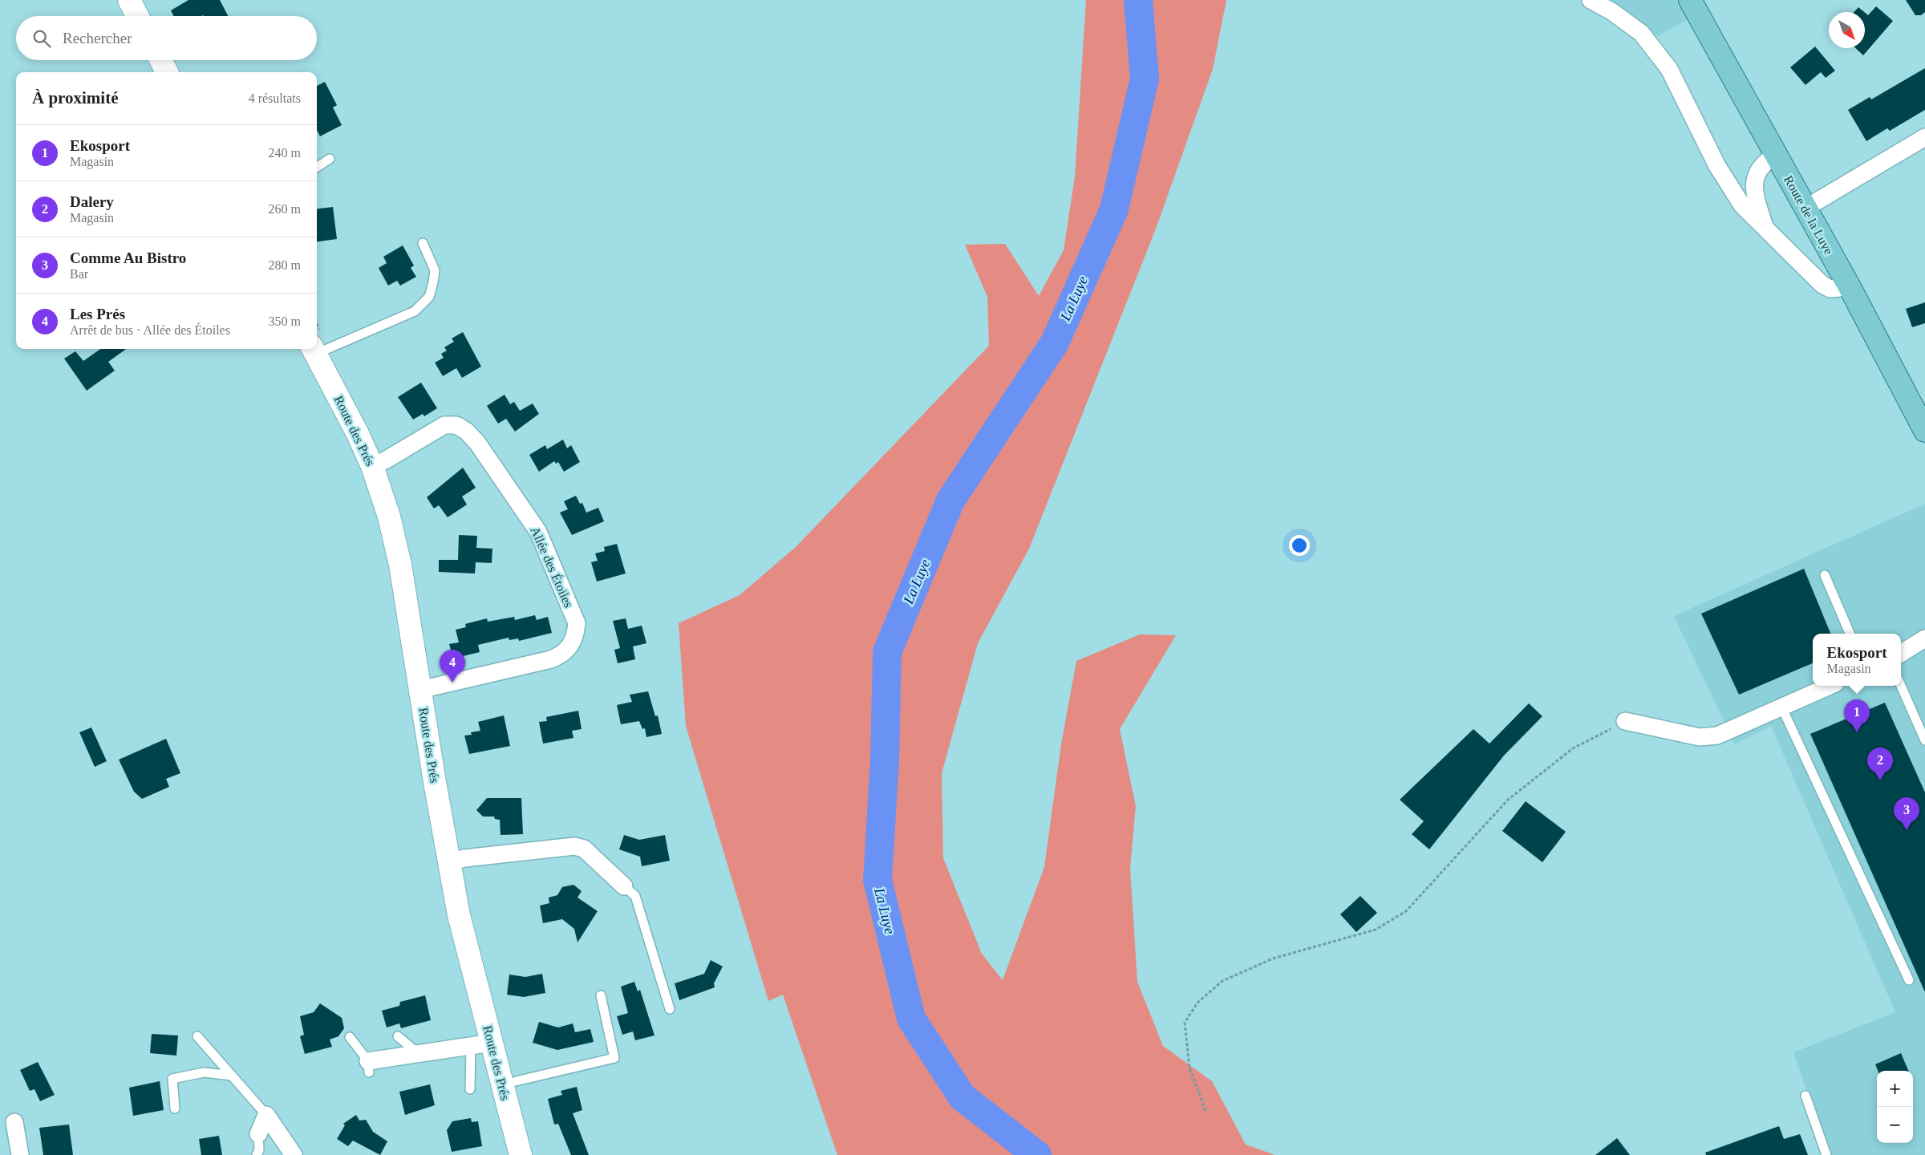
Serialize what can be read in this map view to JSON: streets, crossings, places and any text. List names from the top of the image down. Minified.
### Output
{"streets":{"main road":["Route de la Luye"],"street":["Route des Prés","Allée des Étoiles"]},"crossings":[["Route des Prés","Allée des Étoiles"]],"water":["La Luye"],"north":"bottom right","page":{"search":"Rechercher","heading":["À proximité","4 résultats"],"list":[{"mark":"1","name":"Ekosport","note":"Magasin","value":"240 m"},{"mark":"2","name":"Dalery","note":"Magasin","value":"260 m"},{"mark":"3","name":"Comme Au Bistro","note":"Bar","value":"280 m"},{"mark":"4","name":"Les Prés","note":"Arrêt de bus · Allée des Étoiles","value":"350 m"}],"popup":["Ekosport","Magasin"],"pins":["4","1","2","3"],"map_buttons":["+","−"]}}
